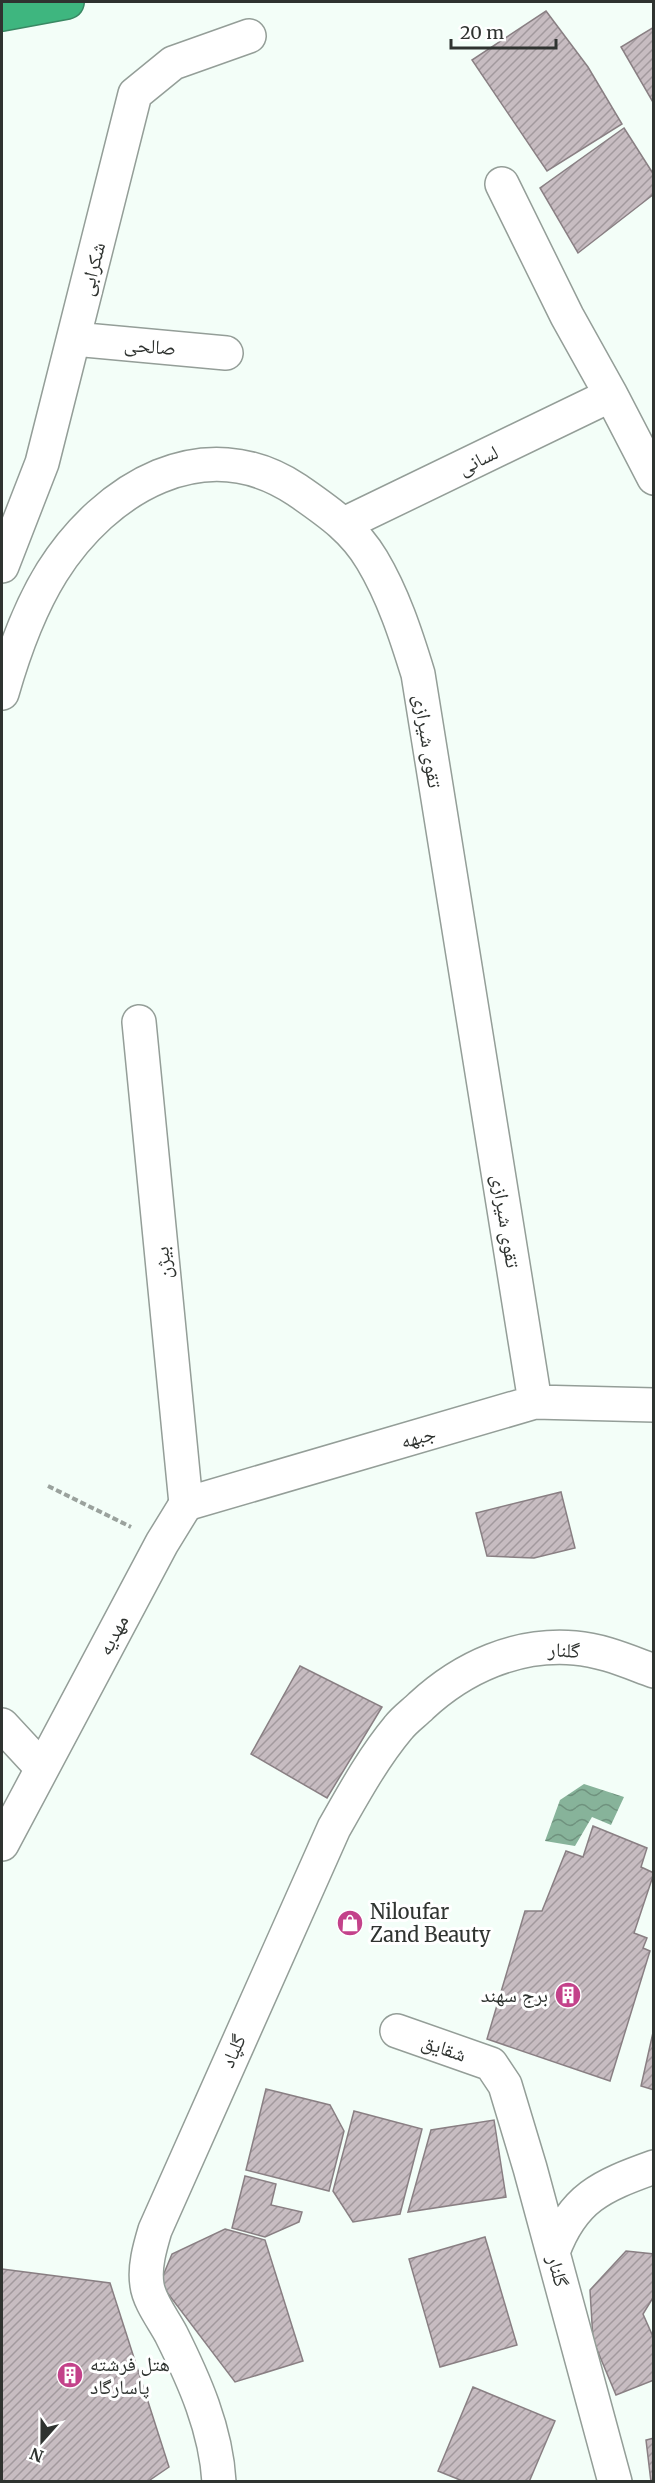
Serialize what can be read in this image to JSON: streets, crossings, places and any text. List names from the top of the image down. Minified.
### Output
{"streets":{"street":["شکرابی","صالحی","لسانی","تقوی شیرازی","بیژن","جبهه","مهدیه","گلنار","شقایق","گلپاد"]},"crossings":[["شکرابی","صالحی"],["لسانی","تقوی شیرازی"],["تقوی شیرازی","جبهه"],["بیژن","جبهه"],["بیژن","مهدیه"],["جبهه","مهدیه"],["گلنار","شقایق"],["گلنار","گلپاد"]],"places":{"shop":["Niloufar Zand Beauty"],"building":["برج سهند","هتل فرشته پاسارگاد"]},"scale_bar":"20 m","north":"bottom"}
